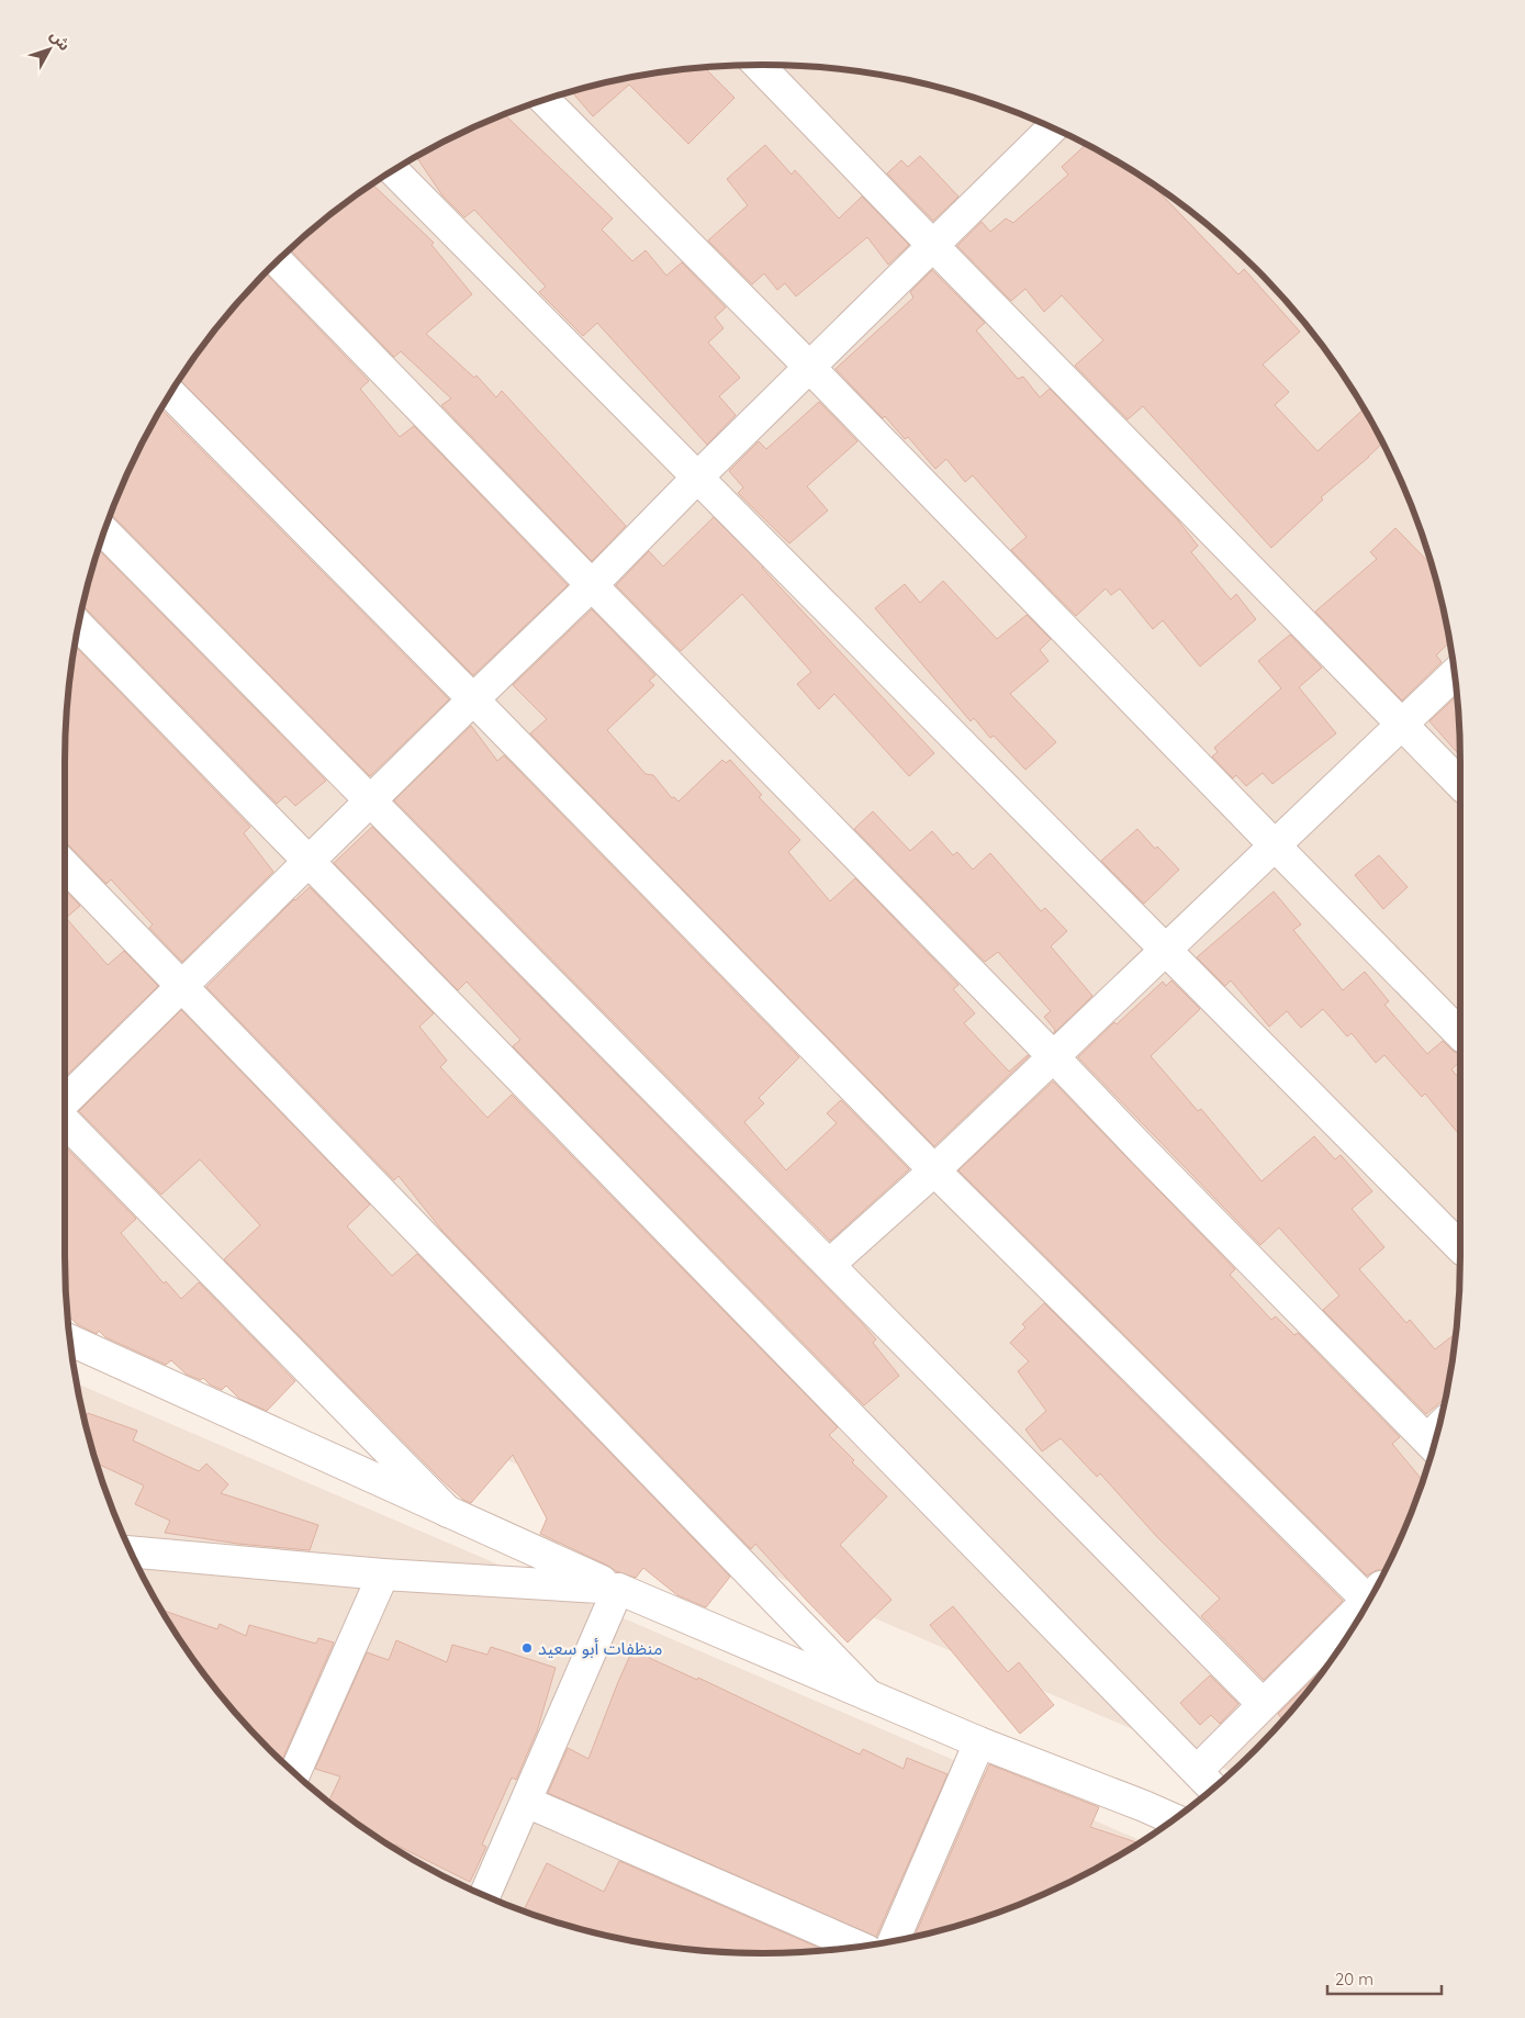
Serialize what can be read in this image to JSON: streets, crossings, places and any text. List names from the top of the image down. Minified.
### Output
{"places":["منظفات أبو سعيد"],"scale_bar":"20 m","north":"top right"}
